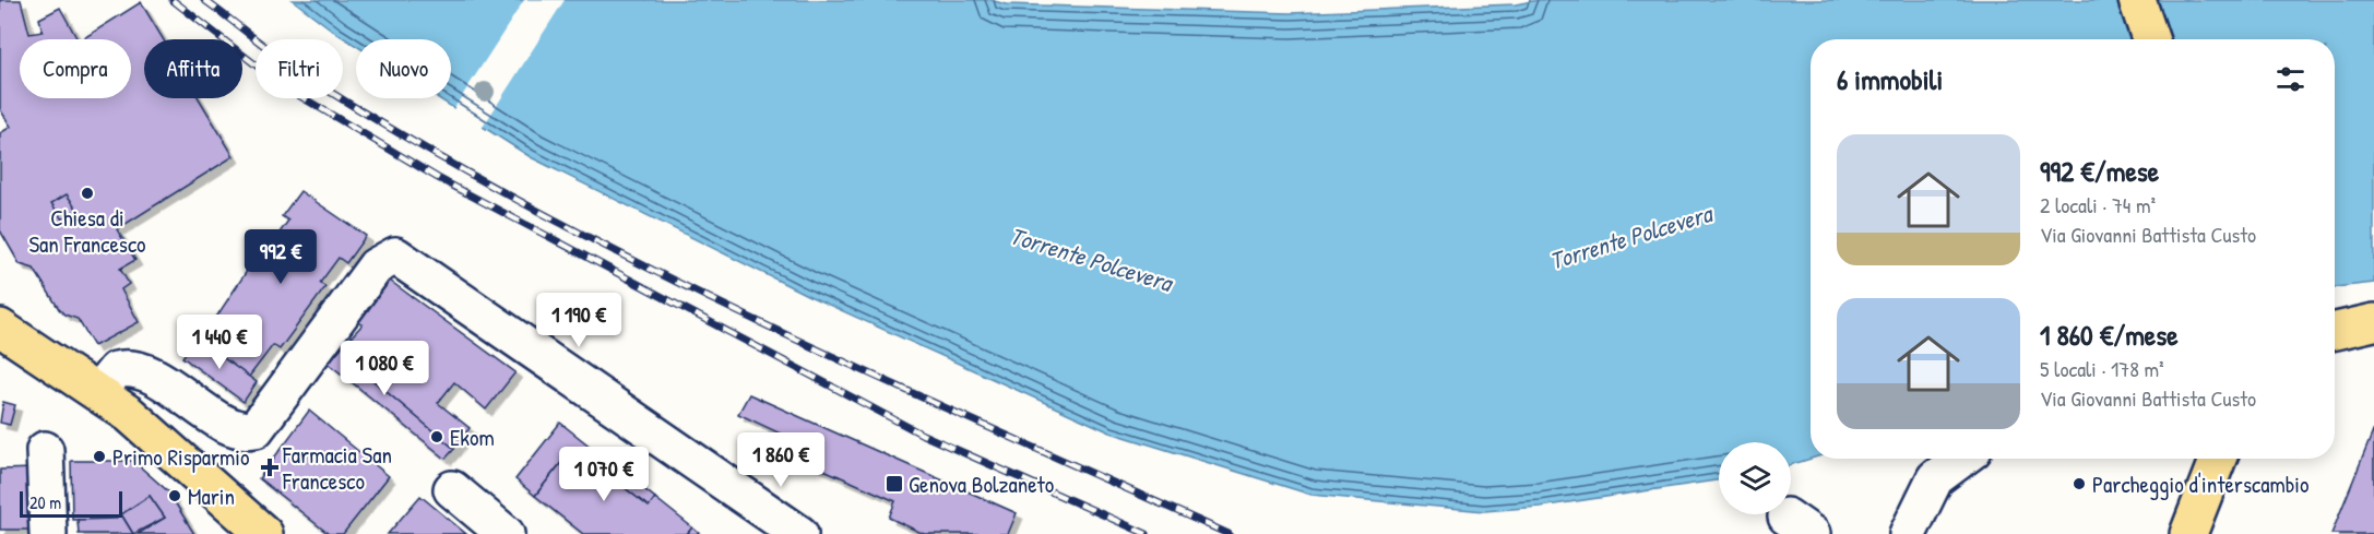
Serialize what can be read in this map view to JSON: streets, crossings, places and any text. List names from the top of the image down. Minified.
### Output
{"water":["Torrente Polcevera"],"places":{"other":["Chiesa di San Francesco","Ekom","Primo Risparmio","Parcheggio d'interscambio","Marin"],"health":["Farmacia San Francesco"],"transit":["Genova Bolzaneto"]},"scale_bar":"20 m","page":{"chip":["Compra","Affitta","Filtri","Nuovo"],"heading":"6 immobili","list":[{"name":"992 €/mese","note":"2 locali · 74 m² · Via Giovanni Battista Custo"},{"name":"1 860 €/mese","note":"5 locali · 178 m² · Via Giovanni Battista Custo"}],"price":["992 €","1 190 €","1 440 €","1 080 €","1 860 €","1 070 €"],"scale":"20 m"}}
